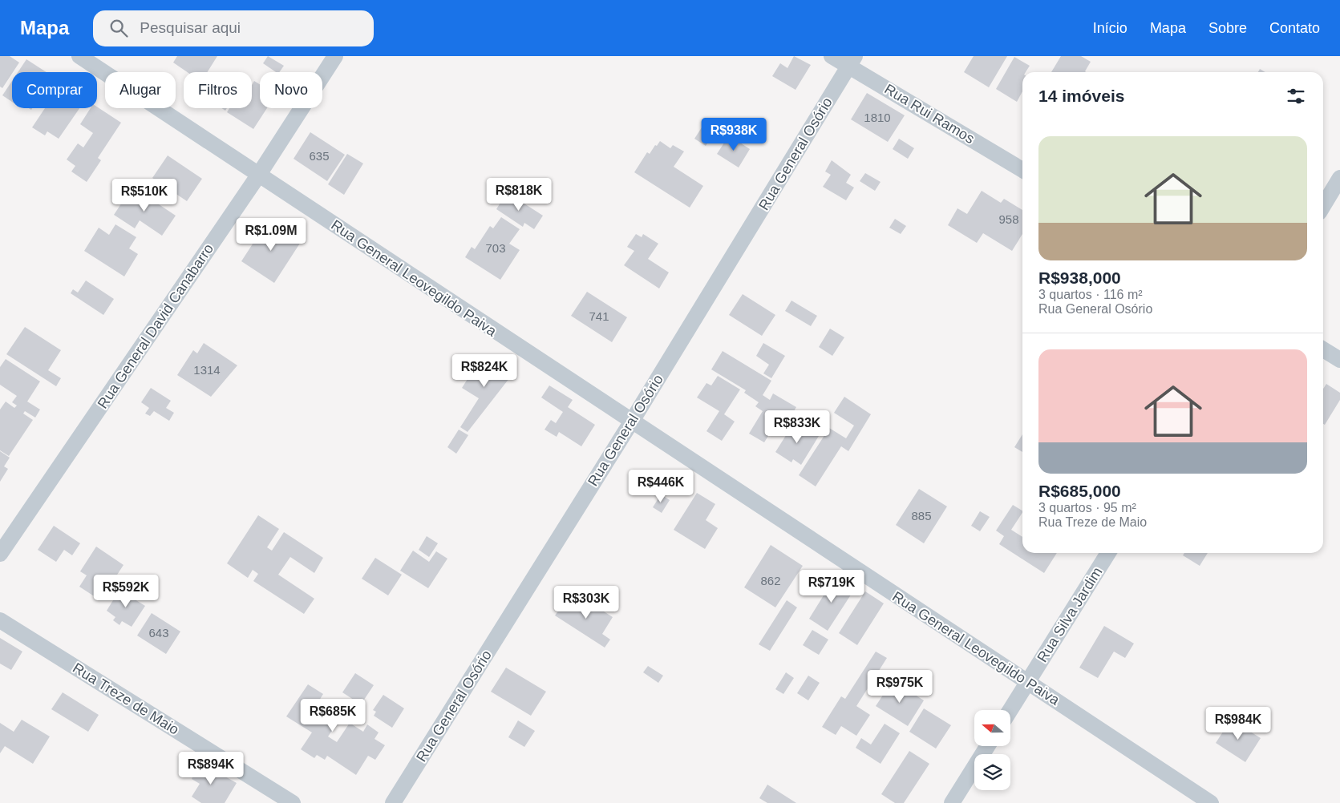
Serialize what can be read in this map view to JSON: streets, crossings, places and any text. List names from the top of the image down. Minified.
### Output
{"streets":{"street":["Rua Rui Ramos","Rua General Osório","Rua General Leovegildo Paiva","Rua General David Canabarro","Rua Silva Jardim","Rua Treze de Maio"]},"crossings":[["Rua Rui Ramos","Rua General Osório"],["Rua General Osório","Rua General Leovegildo Paiva"],["Rua General Leovegildo Paiva","Rua General David Canabarro"],["Rua General Leovegildo Paiva","Rua Silva Jardim"]],"house_numbers":["1810","635","958","703","741","1314","885","862","643"],"north":"left","page":{"header":"Mapa","search":"Pesquisar aqui","nav":["Início","Mapa","Sobre","Contato"],"chip":["Comprar","Alugar","Filtros","Novo"],"heading":"14 imóveis","price":["R$938K","R$818K","R$510K","R$1.09M","R$824K","R$833K","R$446K","R$719K","R$592K","R$303K","R$975K","R$685K","R$984K","R$894K"],"list":[{"name":"R$938,000","note":"3 quartos · 116 m² · Rua General Osório"},{"name":"R$685,000","note":"3 quartos · 95 m² · Rua Treze de Maio"}]}}
